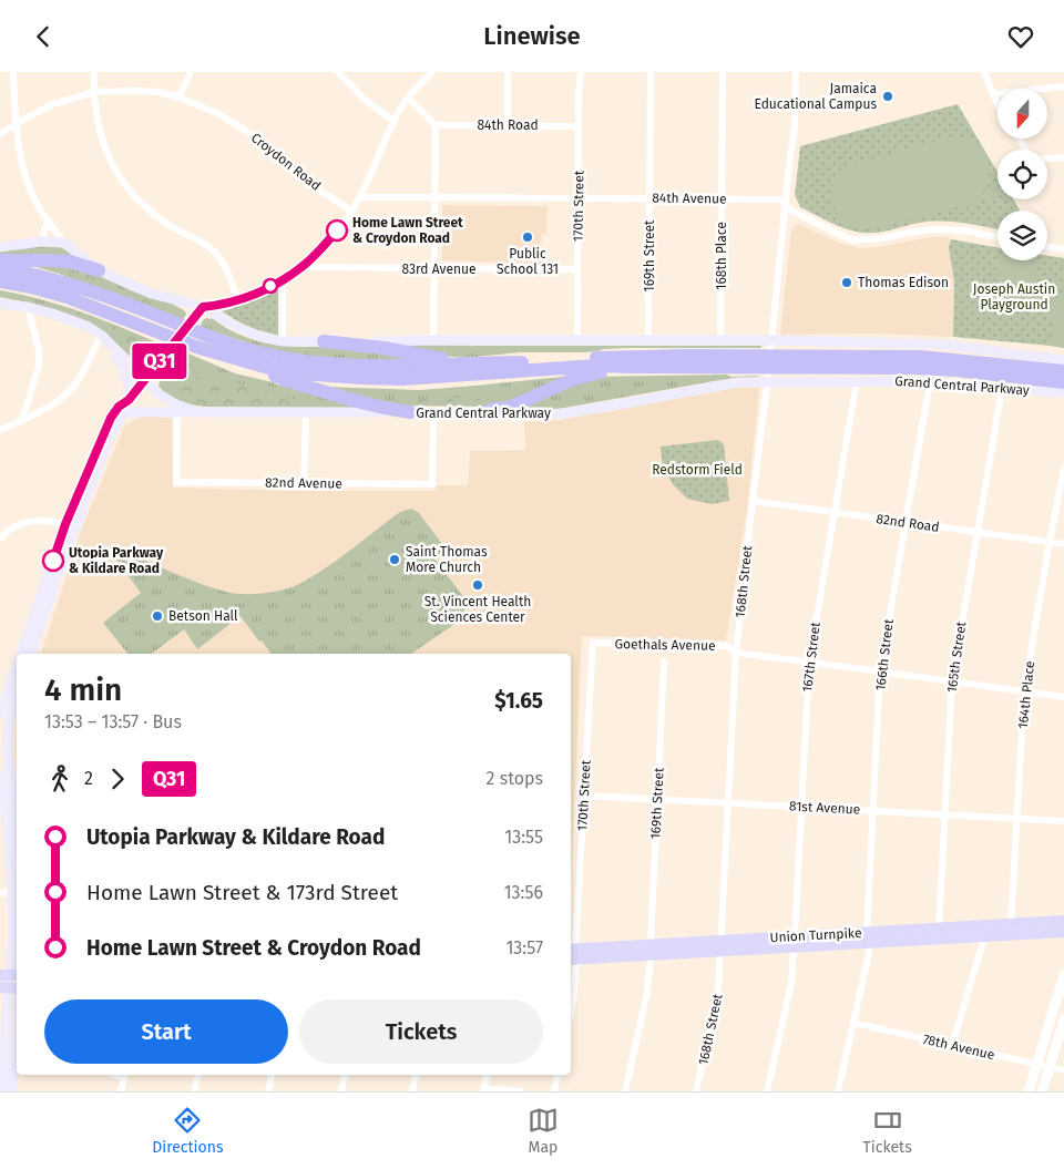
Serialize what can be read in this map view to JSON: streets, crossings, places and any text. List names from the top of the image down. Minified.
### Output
{"streets":{"highway":["Grand Central Parkway"],"main road":["Union Turnpike"],"street":["84th Road","Croydon Road","84th Avenue","170th Street","169th Street","168th Place","83rd Avenue","82nd Avenue","82nd Road","168th Street","Goethals Avenue","166th Street","167th Street","165th Street","164th Place","81st Avenue","78th Avenue"]},"crossings":[["84th Road","170th Street"],["84th Avenue","170th Street"],["84th Avenue","169th Street"],["84th Avenue","168th Place"],["84th Avenue","168th Street"],["170th Street","83rd Avenue"],["170th Street","Goethals Avenue"],["170th Street","81st Avenue"],["170th Street","Union Turnpike"],["169th Street","81st Avenue"],["169th Street","Union Turnpike"],["Grand Central Parkway","82nd Avenue"],["Grand Central Parkway","168th Street"],["Grand Central Parkway","166th Street"],["Grand Central Parkway","167th Street"],["Grand Central Parkway","165th Street"],["82nd Road","168th Street"],["82nd Road","166th Street"],["82nd Road","167th Street"],["82nd Road","165th Street"],["82nd Road","164th Place"],["168th Street","Goethals Avenue"],["168th Street","81st Avenue"],["168th Street","Union Turnpike"],["Goethals Avenue","166th Street"],["Goethals Avenue","167th Street"],["Goethals Avenue","165th Street"],["Goethals Avenue","164th Place"],["166th Street","81st Avenue"],["166th Street","Union Turnpike"],["166th Street","78th Avenue"],["167th Street","81st Avenue"],["167th Street","Union Turnpike"],["165th Street","81st Avenue"],["165th Street","Union Turnpike"],["164th Place","81st Avenue"],["164th Place","Union Turnpike"]],"parks":["Joseph Austin Playground","Redstorm Field"],"places":["Jamaica Educational Campus","Home Lawn Street & Croydon Road","Public School 131","Thomas Edison","Saint Thomas More Church","Utopia Parkway & Kildare Road","St. Vincent Health Sciences Center","Betson Hall"],"lines":["bus line Q31"],"north":"bottom","page":{"header":"Linewise","on_map":"Q31","heading":["4 min","13:53 – 13:57 · Bus","$1.65"],"legs":["2","Q31","2 stops"],"list":[{"name":"Utopia Parkway & Kildare Road","value":"13:55"},{"name":"Home Lawn Street & 173rd Street","value":"13:56"},{"name":"Home Lawn Street & Croydon Road","value":"13:57"}],"buttons":["Start","Tickets"],"tabs":["Directions","Map","Tickets"]}}
